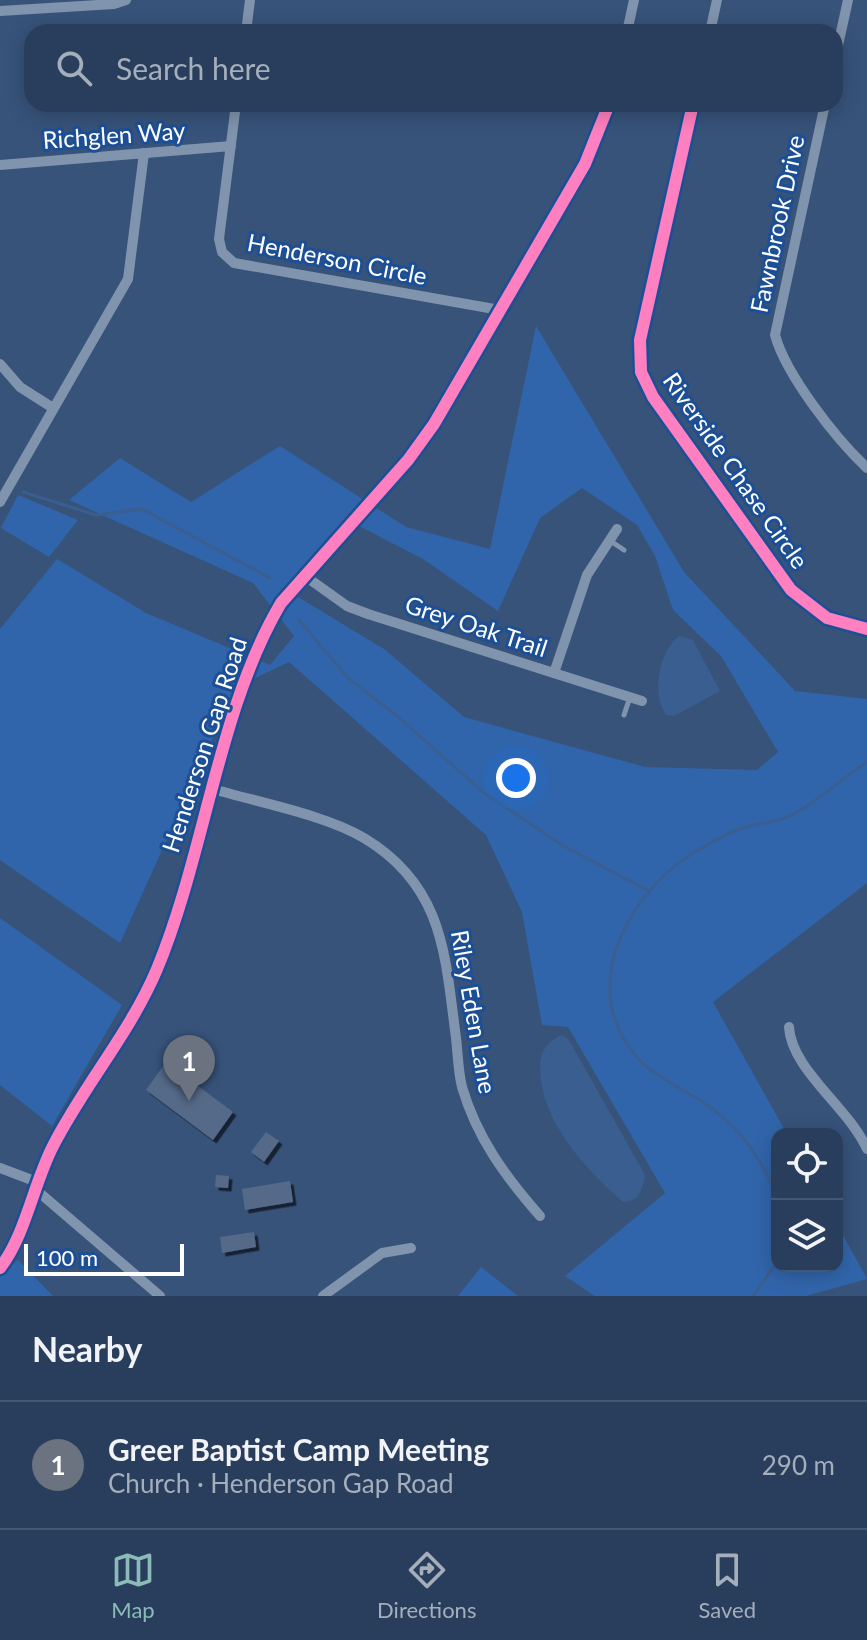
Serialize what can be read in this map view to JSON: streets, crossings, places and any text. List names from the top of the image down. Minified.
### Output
{"streets":{"street":["Richglen Way","Fawnbrook Drive","Henderson Circle","Riverside Chase Circle","Grey Oak Trail","Henderson Gap Road","Riley Eden Lane"]},"crossings":[["Richglen Way","Henderson Circle"],["Henderson Circle","Henderson Gap Road"],["Grey Oak Trail","Henderson Gap Road"],["Henderson Gap Road","Riley Eden Lane"]],"scale_bar":"100 m","page":{"search":"Search here","pins":"1","scale":"100 m","heading":"Nearby","list":[{"mark":"1","name":"Greer Baptist Camp Meeting","note":"Church · Henderson Gap Road","value":"290 m"}],"nav":["Map","Directions","Saved"]}}
